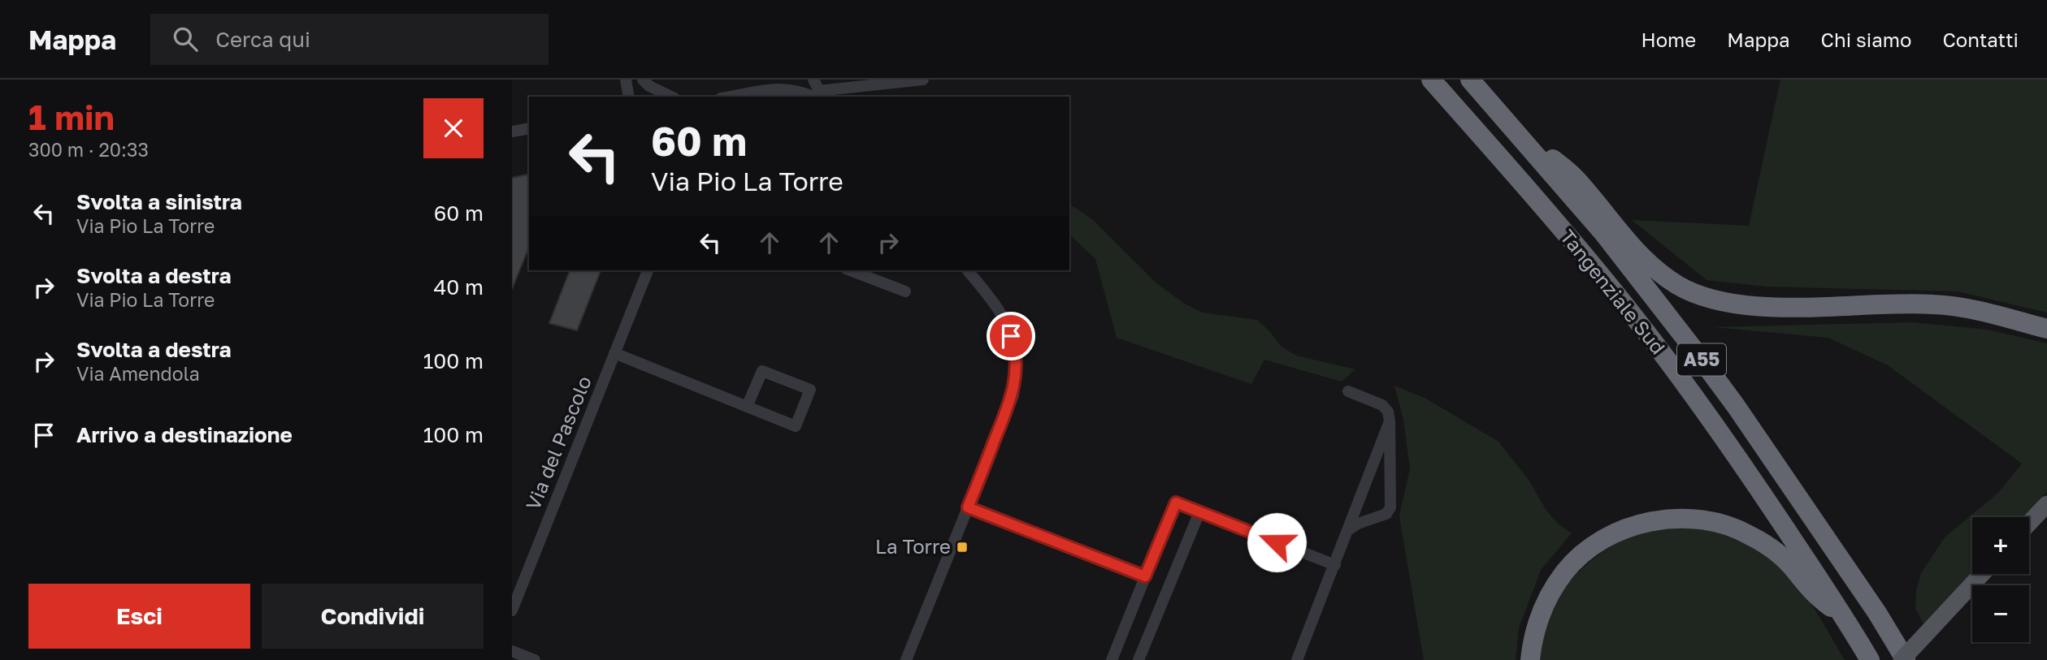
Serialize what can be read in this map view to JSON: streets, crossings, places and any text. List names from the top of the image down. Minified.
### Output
{"streets":{"highway":["Tangenziale Sud","A55"],"street":["Via del Pascolo"]},"places":{"transit":["La Torre"]},"page":{"header":"Mappa","search":"Cerca qui","nav":["Home","Mappa","Chi siamo","Contatti"],"heading":["1 min","300 m · 20:33"],"turn":["60 m","Via Pio La Torre"],"list":[{"name":"Svolta a sinistra","note":"Via Pio La Torre","value":"60 m"},{"name":"Svolta a destra","note":"Via Pio La Torre","value":"40 m"},{"name":"Svolta a destra","note":"Via Amendola","value":"100 m"},{"name":"Arrivo a destinazione","value":"100 m"}],"map_buttons":["+","−"],"buttons":["Esci","Condividi"]}}
